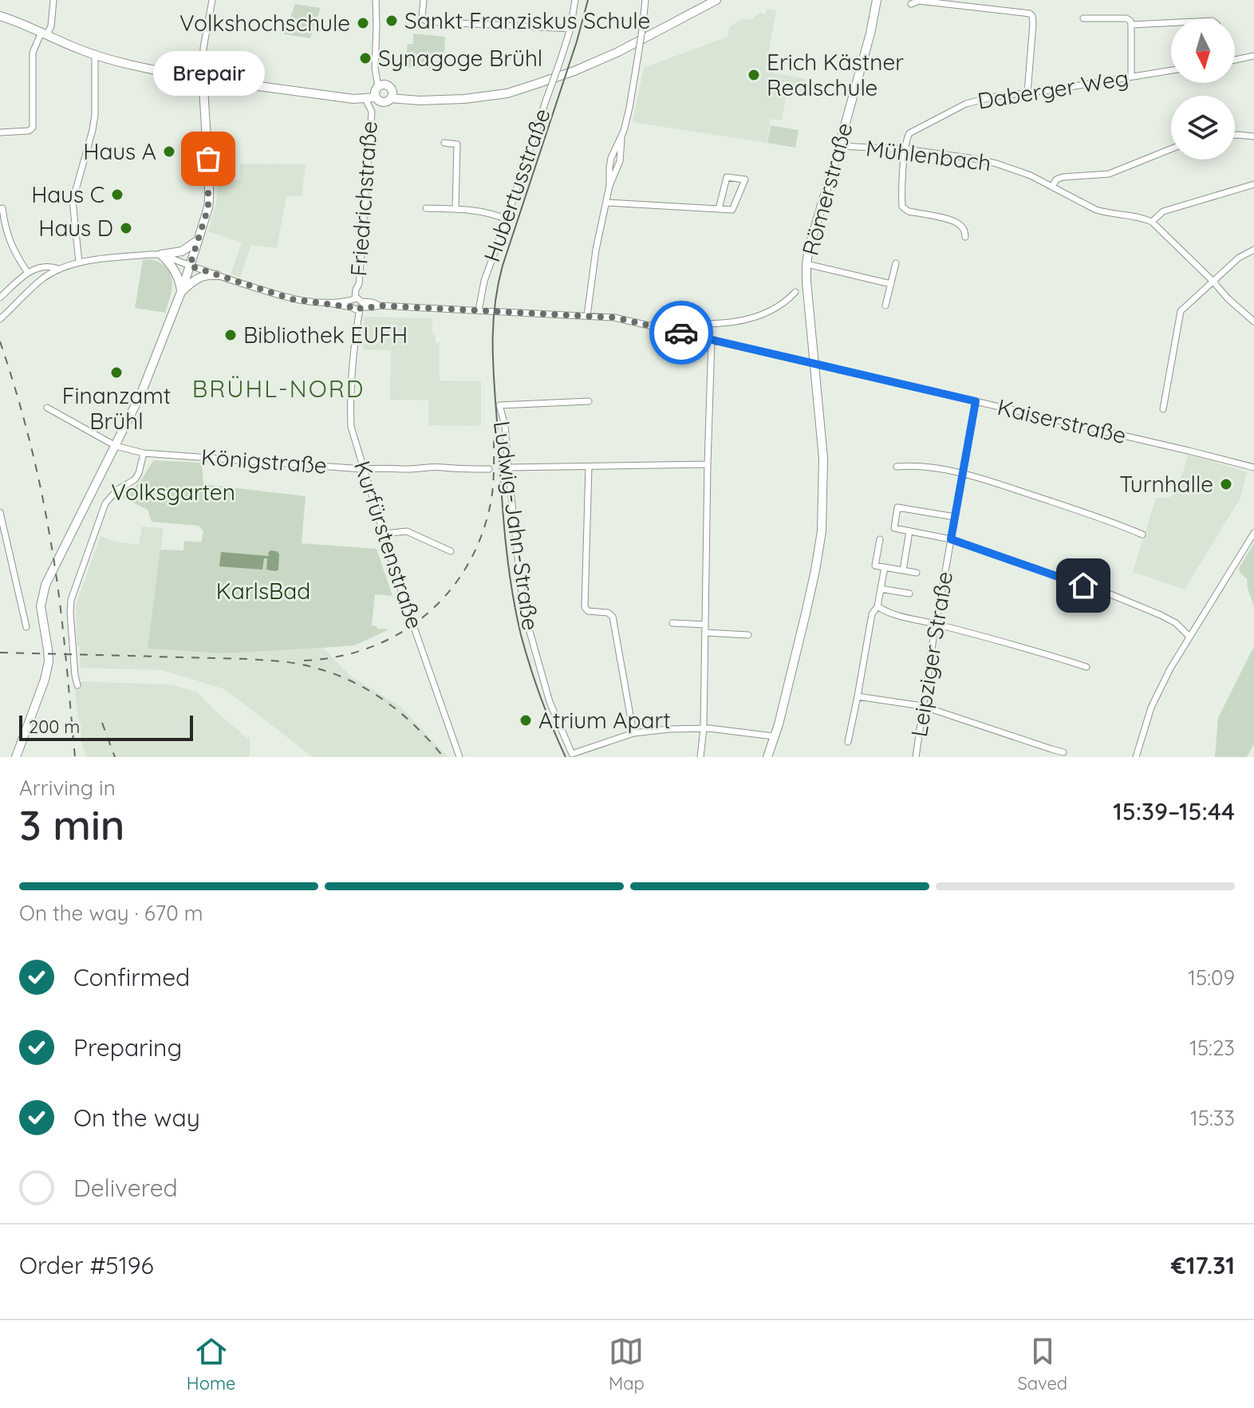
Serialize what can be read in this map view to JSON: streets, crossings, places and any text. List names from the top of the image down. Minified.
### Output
{"streets":{"main road":["Römerstraße"],"street":["Daberger Weg","Mühlenbach","Hubertusstraße","Friedrichstraße","Kaiserstraße","Königstraße","Ludwig-Jahn-Straße","Kurfürstenstraße","Leipziger Straße"]},"crossings":[["Daberger Weg","Mühlenbach"],["Mühlenbach","Römerstraße"],["Hubertusstraße","Kaiserstraße"],["Römerstraße","Kaiserstraße"],["Friedrichstraße","Kaiserstraße"],["Friedrichstraße","Kurfürstenstraße"],["Kaiserstraße","Kurfürstenstraße"],["Kaiserstraße","Leipziger Straße"],["Königstraße","Kurfürstenstraße"]],"districts":["BRÜHL-NORD"],"parks":["Volksgarten","KarlsBad"],"places":["Sankt Franziskus Schule","Volkshochschule","Synagoge Brühl","Erich Kästner Realschule","Haus A","Brepair","Haus C","Haus D","Bibliothek EUFH","Finanzamt Brühl","Turnhalle","Atrium Apart"],"scale_bar":"200 m","north":"bottom","page":{"bubble":"Brepair","scale":"200 m","heading":["3 min","Arriving in","15:39–15:44"],"panel":["Order #5196","€17.31"],"bar":"On the way · 670 m","list":[["Confirmed","15:09"],["Preparing","15:23"],["On the way","15:33"],"Delivered"],"tabs":["Home","Map","Saved"]}}
